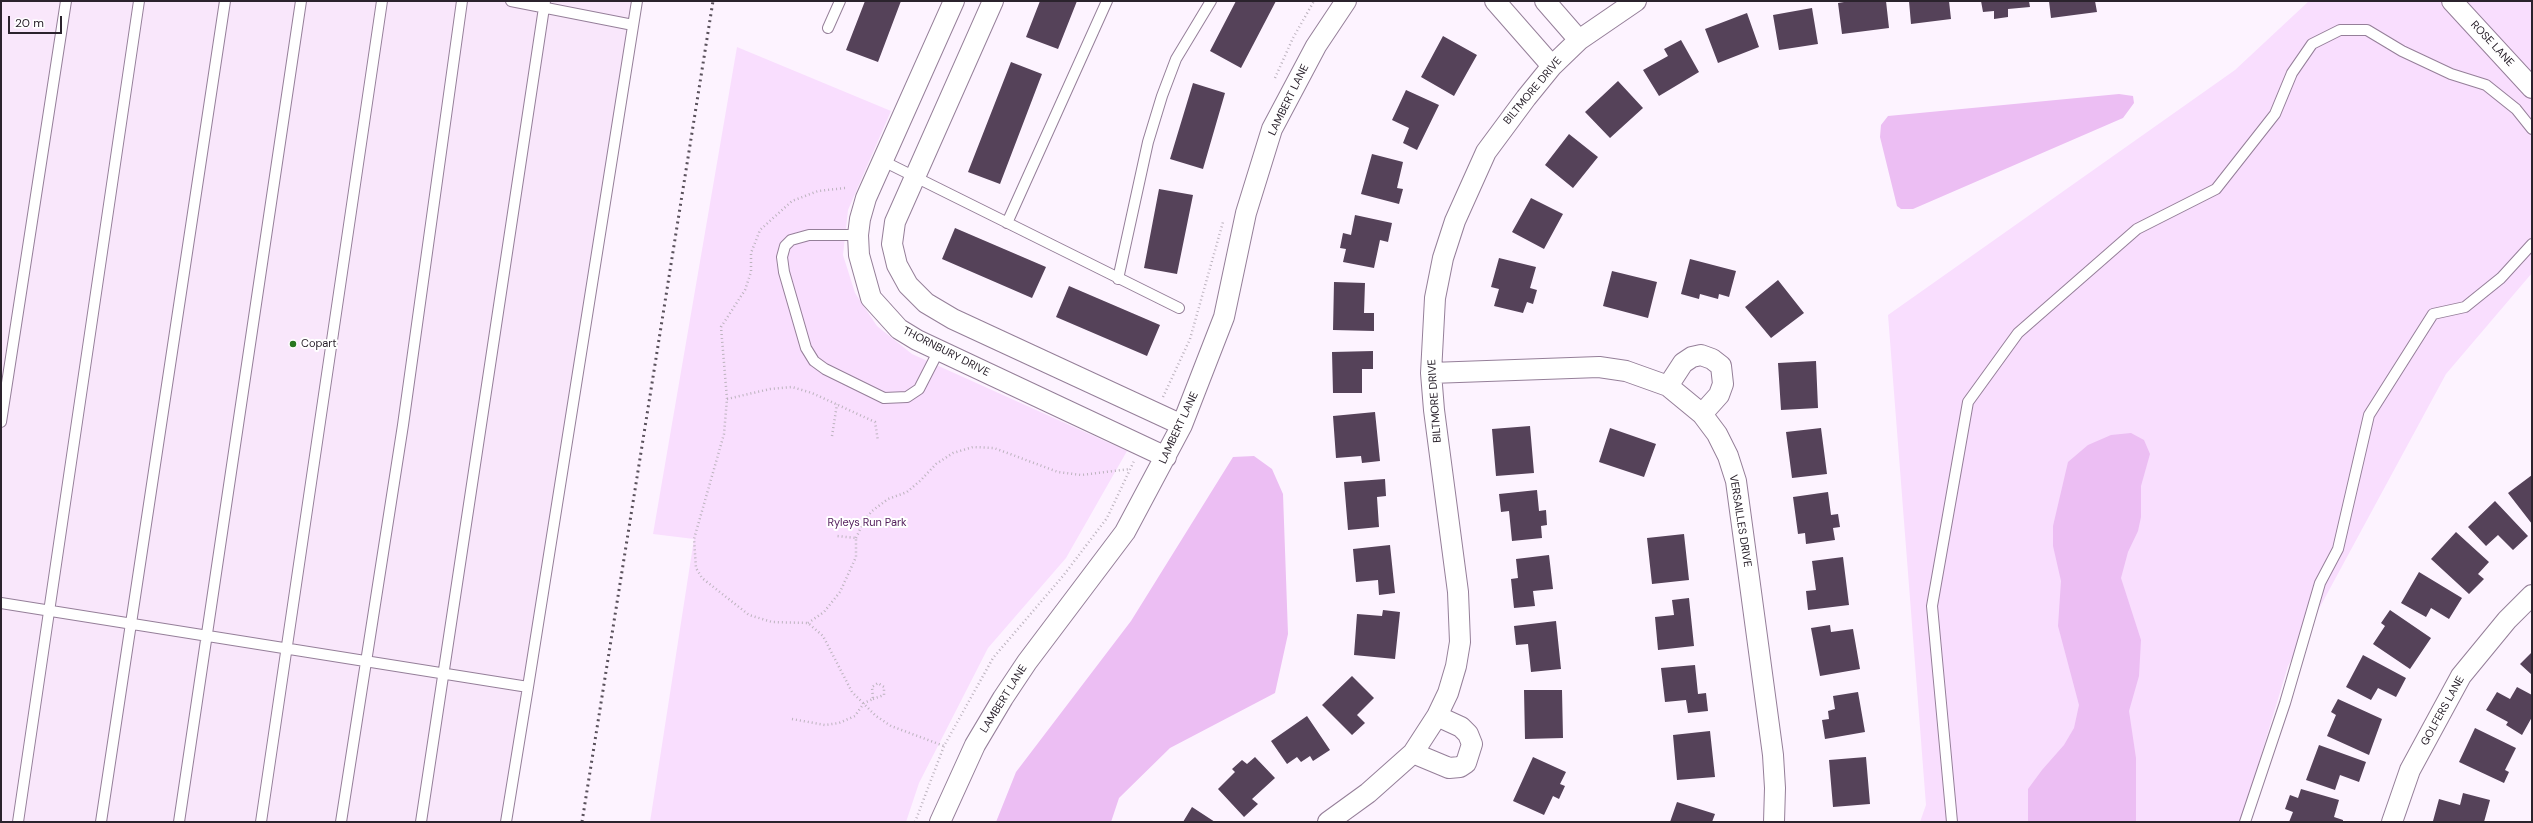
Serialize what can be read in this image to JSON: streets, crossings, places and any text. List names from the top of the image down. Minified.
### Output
{"streets":{"street":["ROSE LANE","BILTMORE DRIVE","LAMBERT LANE","THORNBURY DRIVE","VERSAILLES DRIVE","GOLFERS LANE"]},"crossings":[["BILTMORE DRIVE","VERSAILLES DRIVE"],["LAMBERT LANE","THORNBURY DRIVE"]],"parks":["Ryleys Run Park"],"places":["Copart"],"scale_bar":"20 m"}
